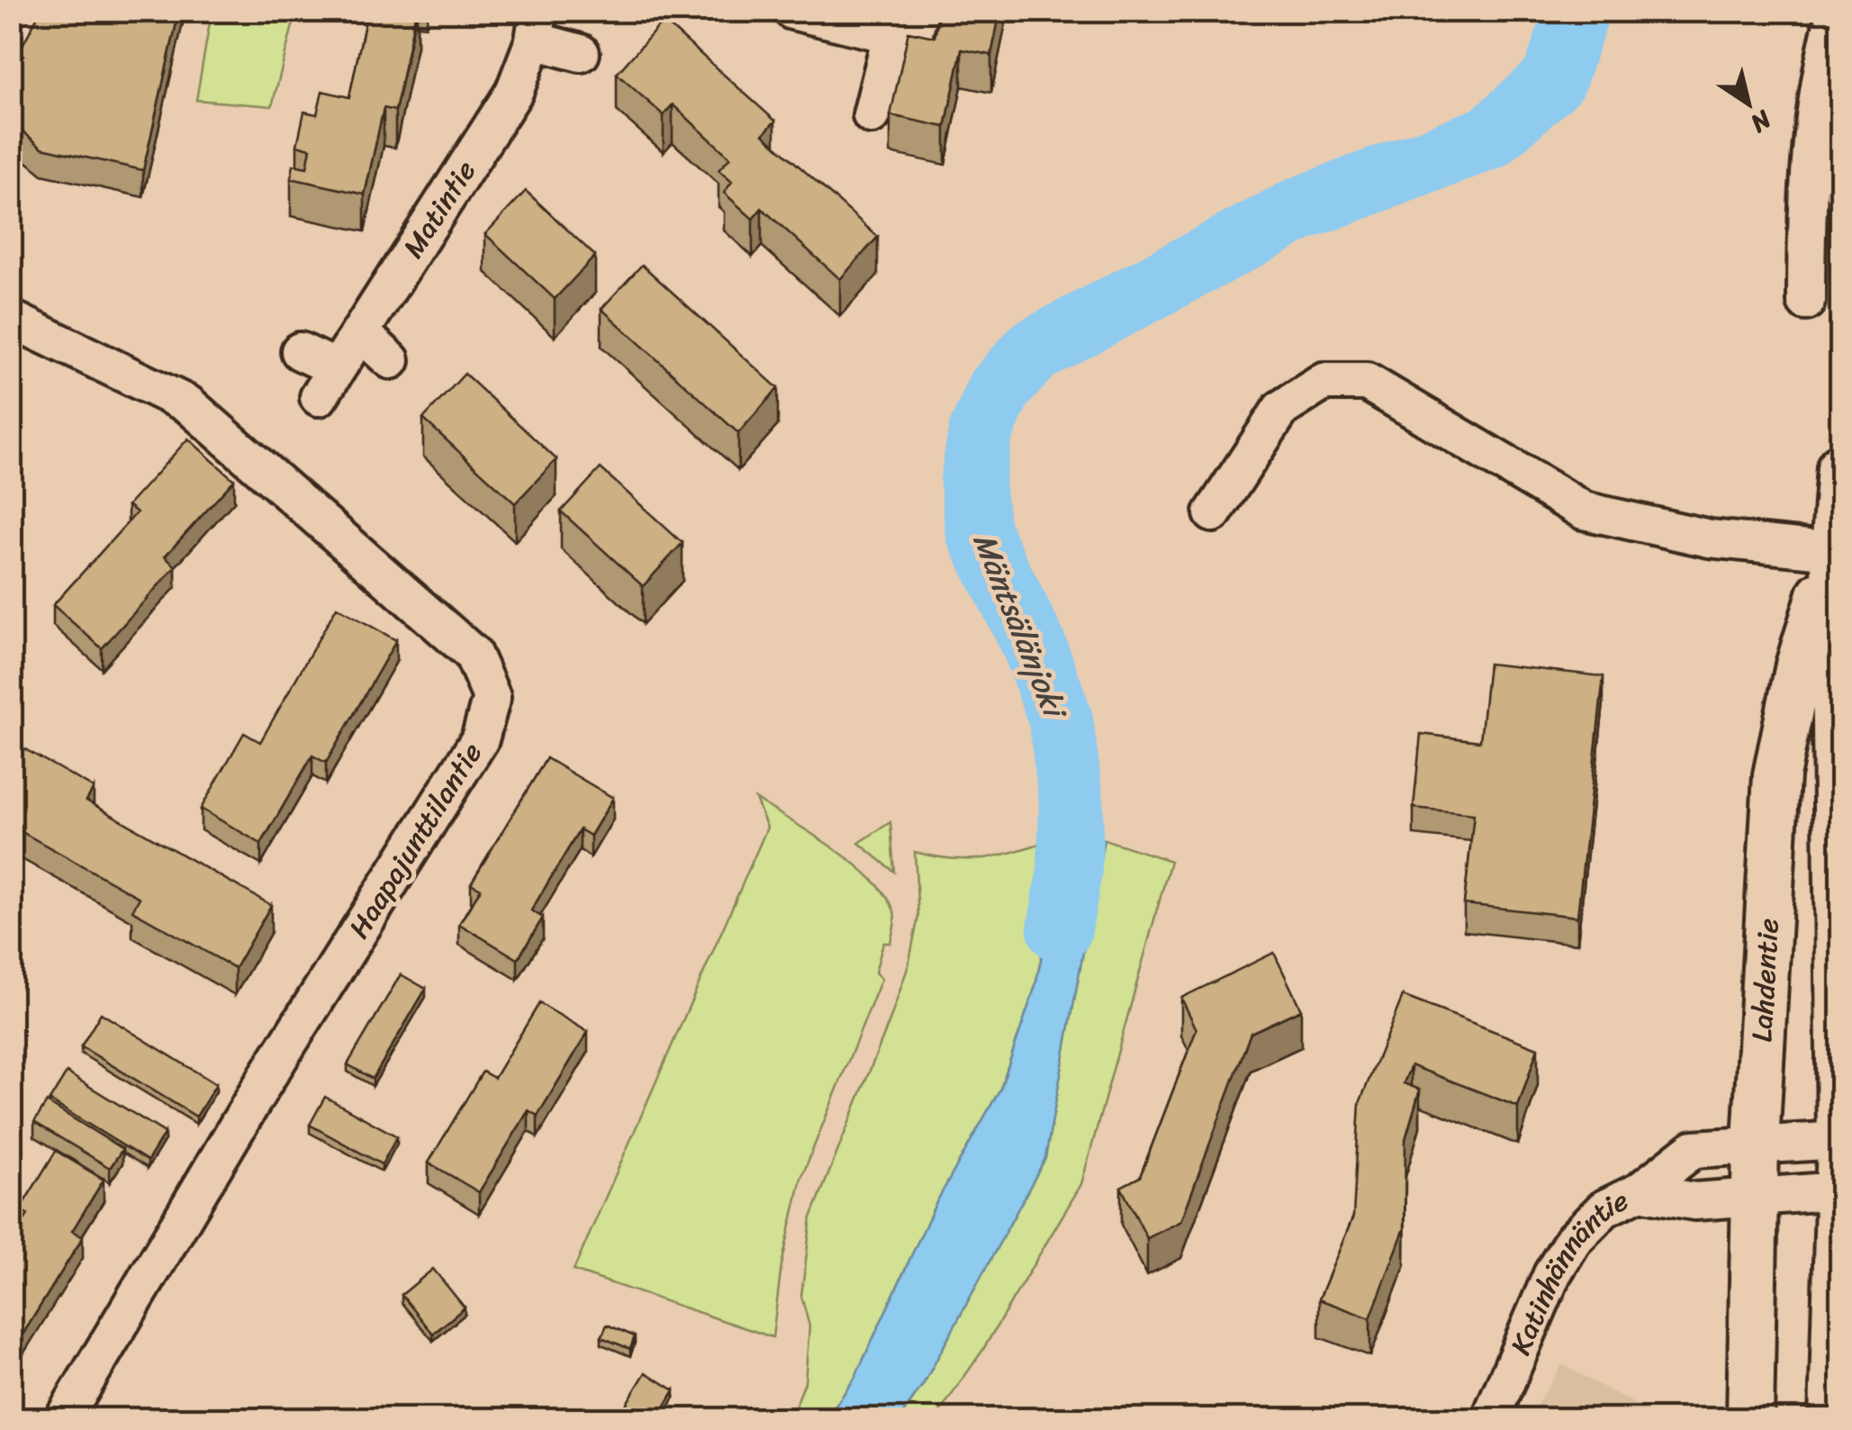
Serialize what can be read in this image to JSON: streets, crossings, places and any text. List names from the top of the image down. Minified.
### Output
{"streets":{"main road":["Lahdentie"],"street":["Matintie","Haapajunttilantie","Katinhännäntie"]},"crossings":[["Lahdentie","Katinhännäntie"]],"water":["Mäntsälänjoki"],"north":"bottom right"}
